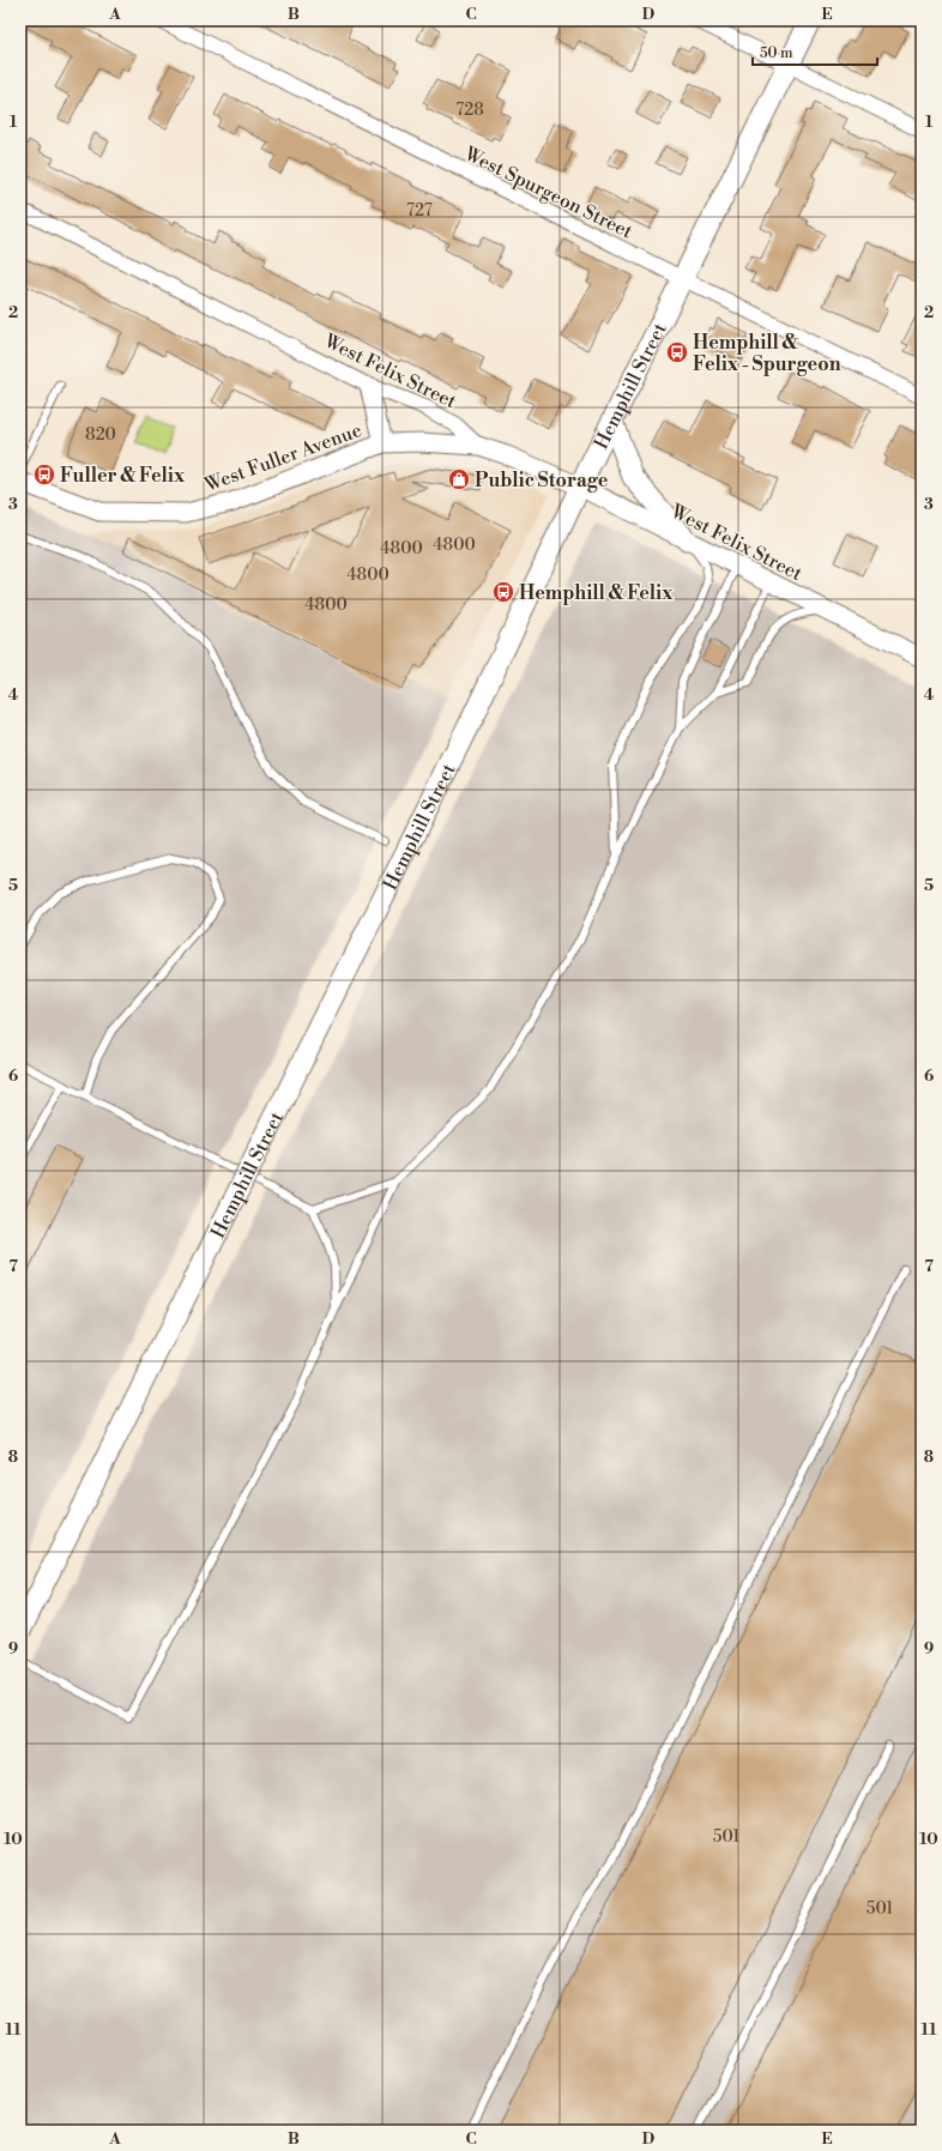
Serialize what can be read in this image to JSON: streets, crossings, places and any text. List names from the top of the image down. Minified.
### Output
{"streets":{"main road":["Hemphill Street"],"street":["West Spurgeon Street","West Felix Street","West Fuller Avenue"]},"crossings":[["West Spurgeon Street","Hemphill Street"],["West Felix Street","Hemphill Street"],["West Felix Street","West Fuller Avenue"]],"places":{"bus stop":["Hemphill & Felix - Spurgeon","Fuller & Felix","Hemphill & Felix"],"shop":["Public Storage"]},"house_numbers":["728","727","820","4800","4800","4800","4800","501","501"],"scale_bar":"50 m","grid":{"columns":["A","B","C","D","E"],"rows":["1","2","3","4","5","6","7","8","9","10","11"]}}
